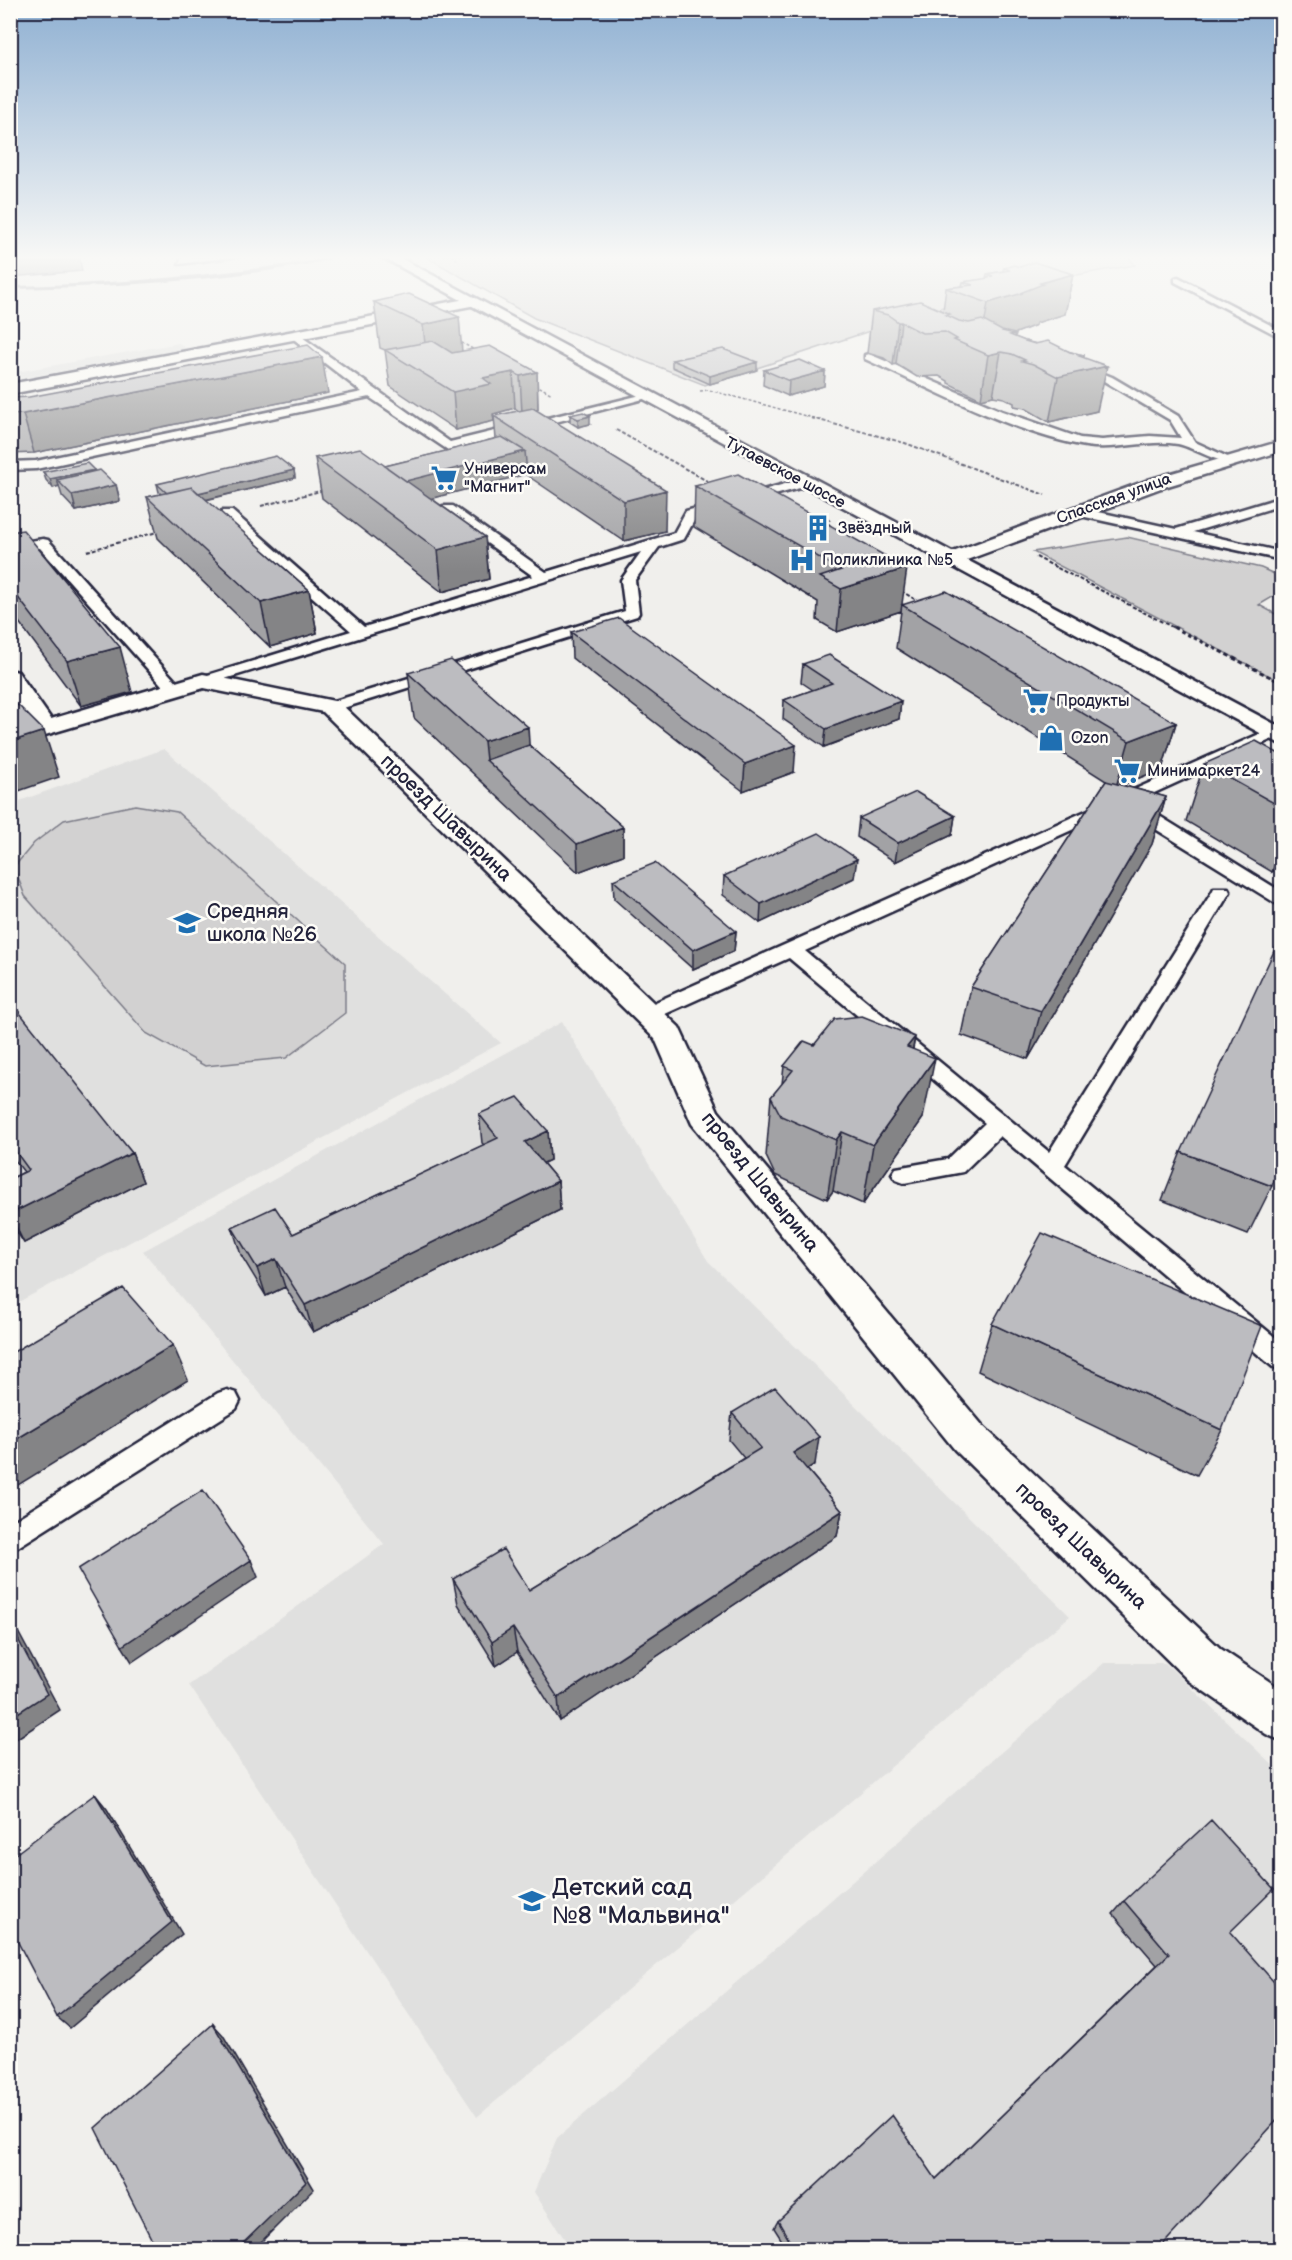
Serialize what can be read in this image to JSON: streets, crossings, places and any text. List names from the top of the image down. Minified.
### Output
{"streets":{"street":["Тутаевское шоссе","Спасская улица","проезд Шавырина"]},"crossings":[["Тутаевское шоссе","Спасская улица"]],"places":{"supermarket":["Универсам \"Магнит\"","Продукты","Минимаркет24"],"building":["Звёздный"],"hospital":["Поликлиника №5"],"shop":["Ozon"],"school or university":["Средняя школа №26","Детский сад №8 \"Мальвина\""]}}
